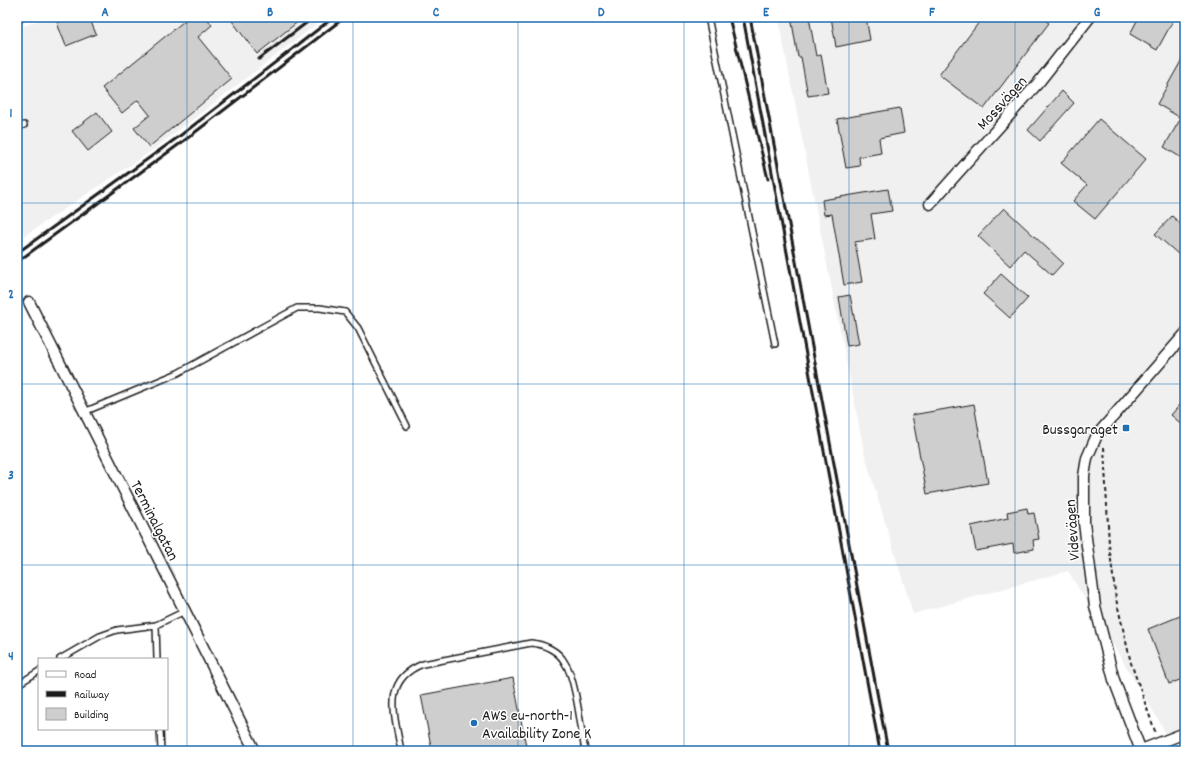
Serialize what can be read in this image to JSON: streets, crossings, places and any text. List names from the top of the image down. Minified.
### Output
{"streets":{"street":["Mossvägen","Terminalgatan","Videvägen"]},"places":{"transit":["Bussgaraget"],"other":["AWS eu-north-1 Availability Zone K"]},"legend":["Road","Railway","Building"],"grid":{"columns":["A","B","C","D","E","F","G"],"rows":["1","2","3","4"]}}
